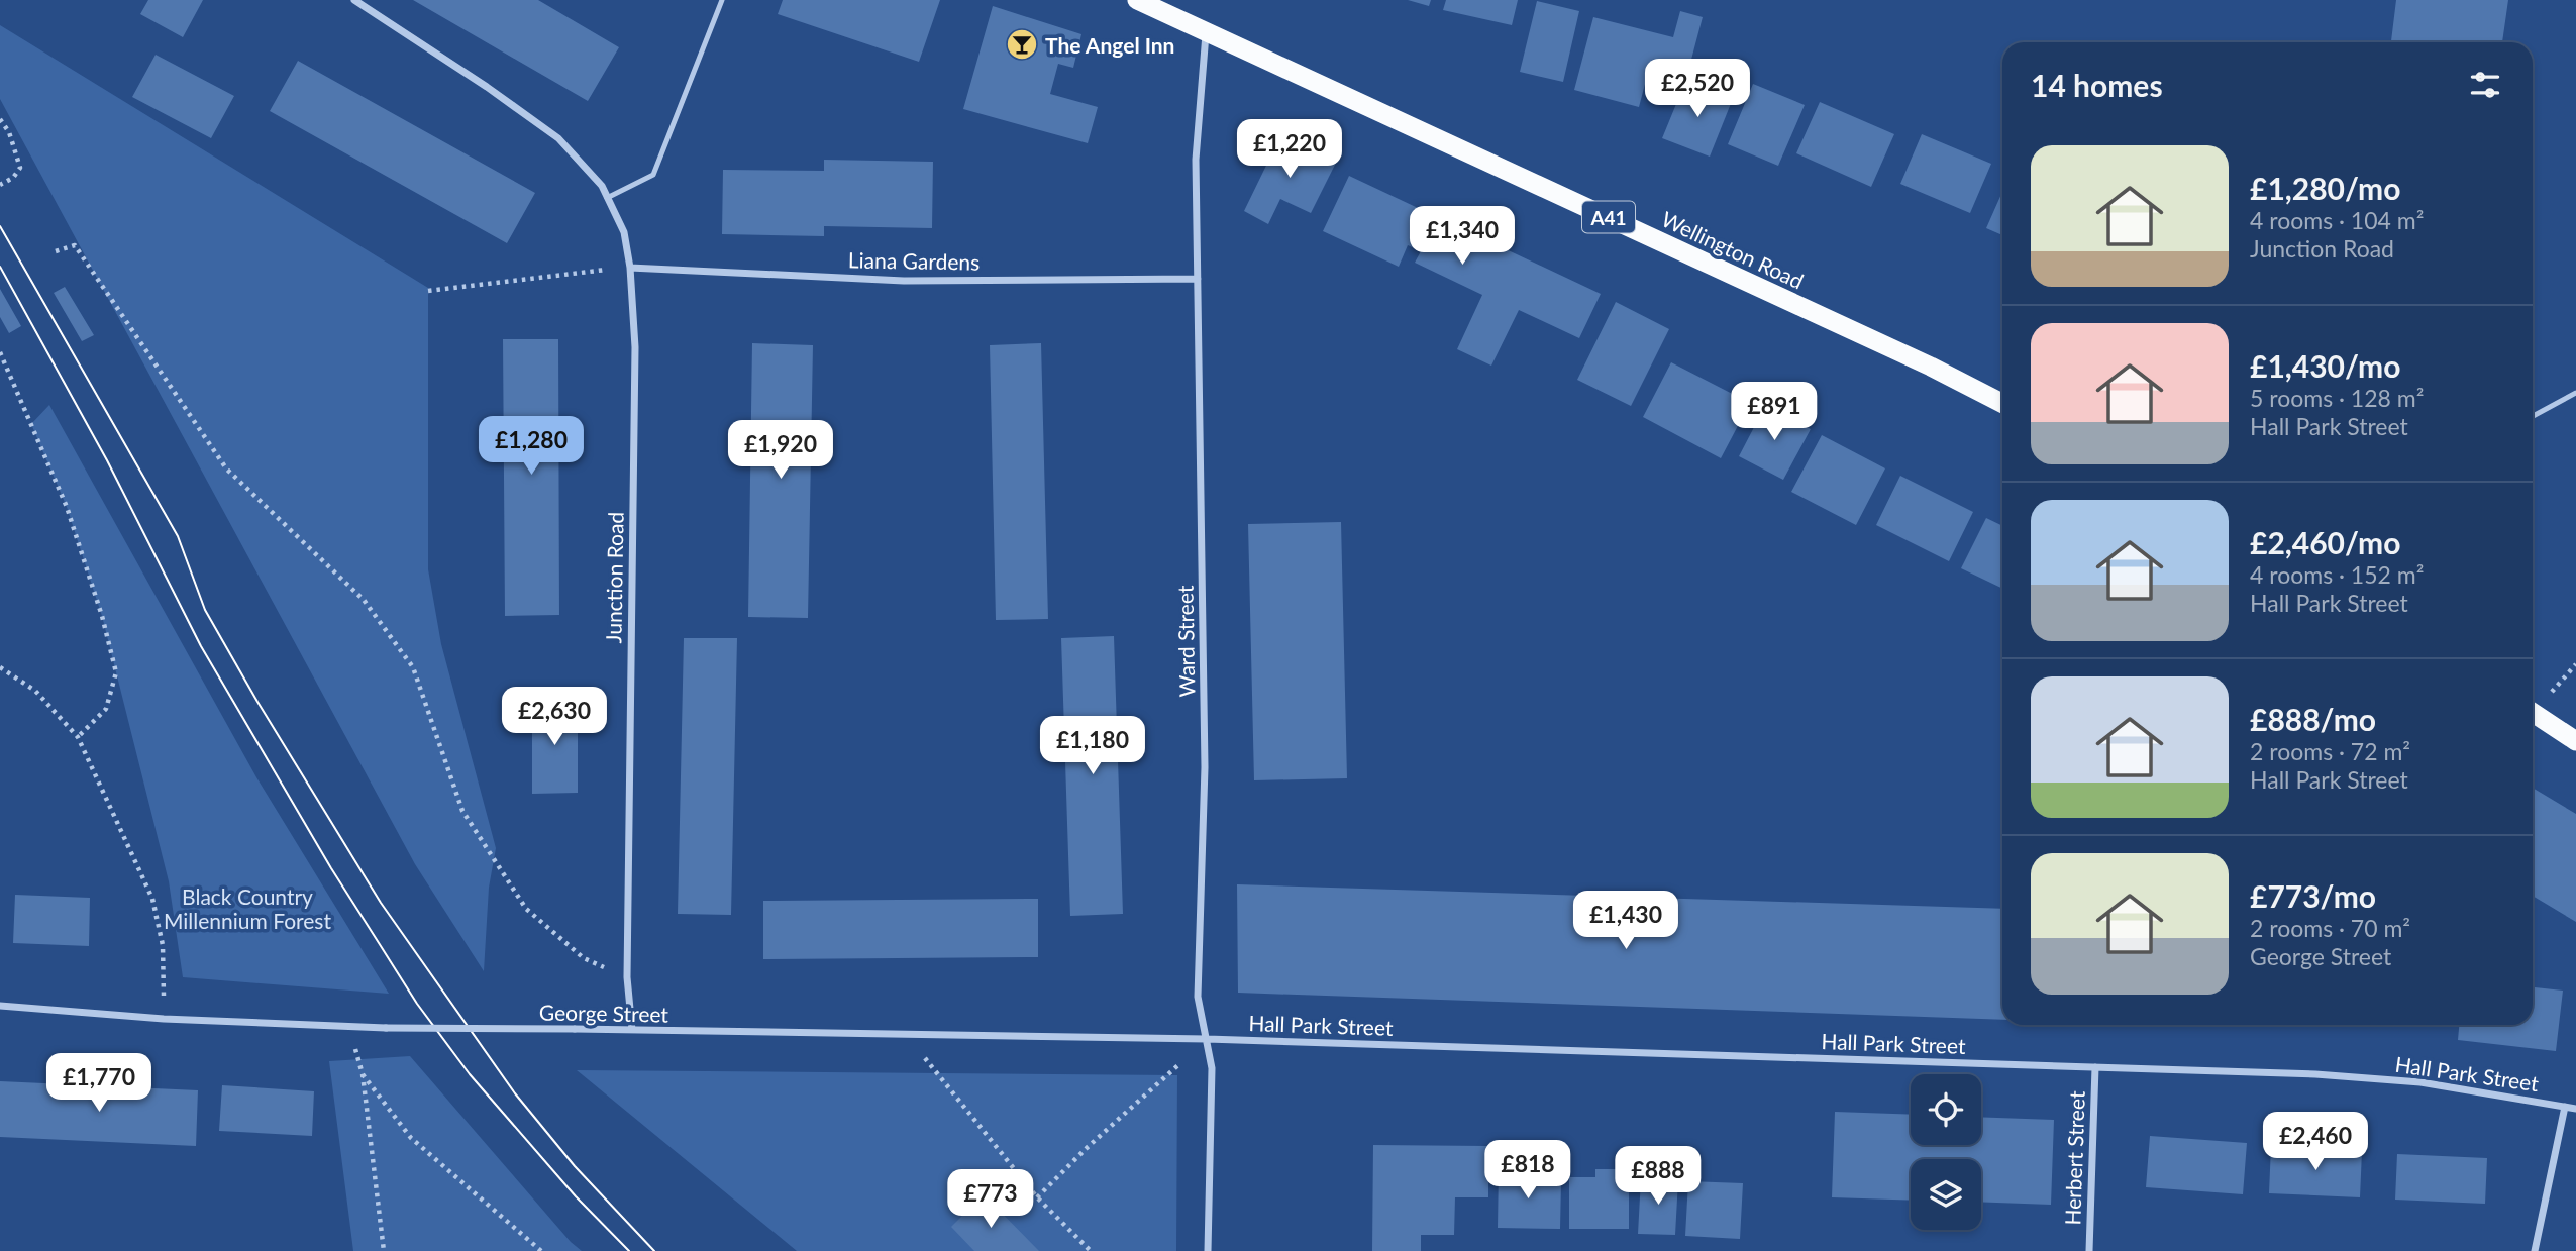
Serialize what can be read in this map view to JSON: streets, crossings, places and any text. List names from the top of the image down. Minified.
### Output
{"streets":{"highway":["A41","Wellington Road"],"street":["Liana Gardens","Junction Road","Ward Street","George Street","Hall Park Street","Herbert Street"]},"crossings":[["A41","Wellington Road"],["A41","Ward Street"],["Wellington Road","Ward Street"],["Liana Gardens","Junction Road"],["Liana Gardens","Ward Street"],["Junction Road","George Street"],["Ward Street","George Street"],["Ward Street","Hall Park Street"],["George Street","Hall Park Street"],["Hall Park Street","Herbert Street"]],"parks":["Black Country Millennium Forest"],"places":{"bar":["The Angel Inn"]},"page":{"heading":"14 homes","price":["£2,520","£1,220","£1,340","£891","£1,280","£1,920","£2,630","£1,180","£1,430","£1,770","£2,460","£818","£888","£773"],"list":[{"name":"£1,280/mo","note":"4 rooms · 104 m² · Junction Road"},{"name":"£1,430/mo","note":"5 rooms · 128 m² · Hall Park Street"},{"name":"£2,460/mo","note":"4 rooms · 152 m² · Hall Park Street"},{"name":"£888/mo","note":"2 rooms · 72 m² · Hall Park Street"},{"name":"£773/mo","note":"2 rooms · 70 m² · George Street"}]}}
